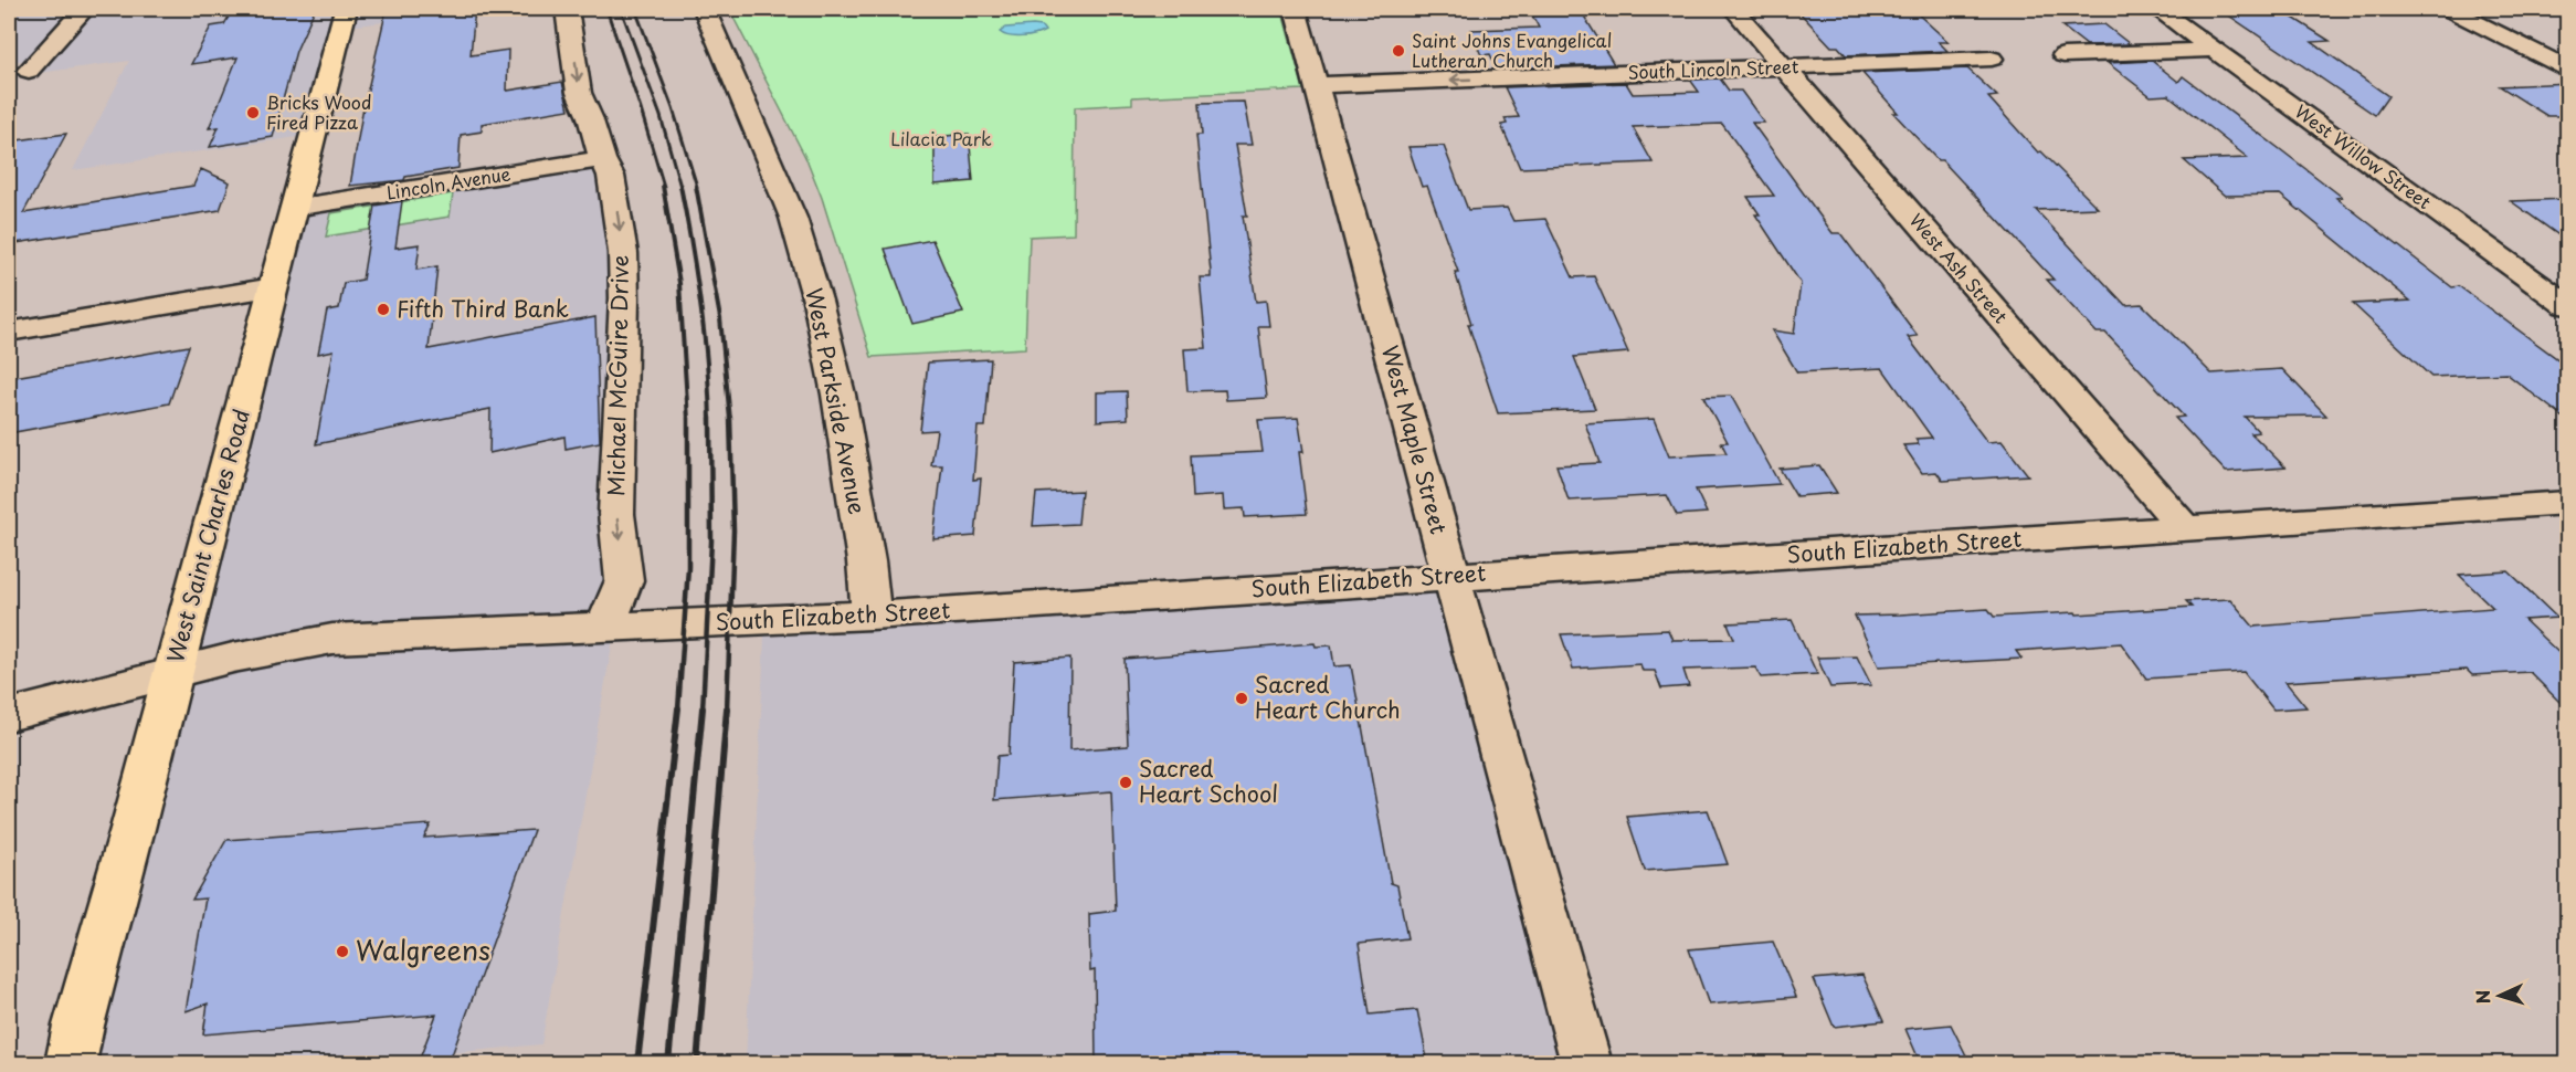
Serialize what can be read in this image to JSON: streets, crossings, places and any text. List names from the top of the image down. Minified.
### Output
{"streets":{"main road":["West Saint Charles Road"],"street":["South Lincoln Street","West Willow Street","Lincoln Avenue","West Ash Street","Michael McGuire Drive","West Parkside Avenue","West Maple Street","South Elizabeth Street"]},"crossings":[["South Lincoln Street","West Ash Street"],["South Lincoln Street","West Maple Street"],["Lincoln Avenue","Michael McGuire Drive"],["Lincoln Avenue","West Saint Charles Road"],["West Ash Street","South Elizabeth Street"],["Michael McGuire Drive","South Elizabeth Street"],["West Parkside Avenue","South Elizabeth Street"],["West Maple Street","South Elizabeth Street"],["West Saint Charles Road","South Elizabeth Street"]],"one_way":["South Lincoln Street","Michael McGuire Drive"],"parks":["Lilacia Park"],"places":["Saint Johns Evangelical Lutheran Church","Bricks Wood Fired Pizza","Fifth Third Bank","Sacred Heart Church","Sacred Heart School","Walgreens"],"north":"left"}
